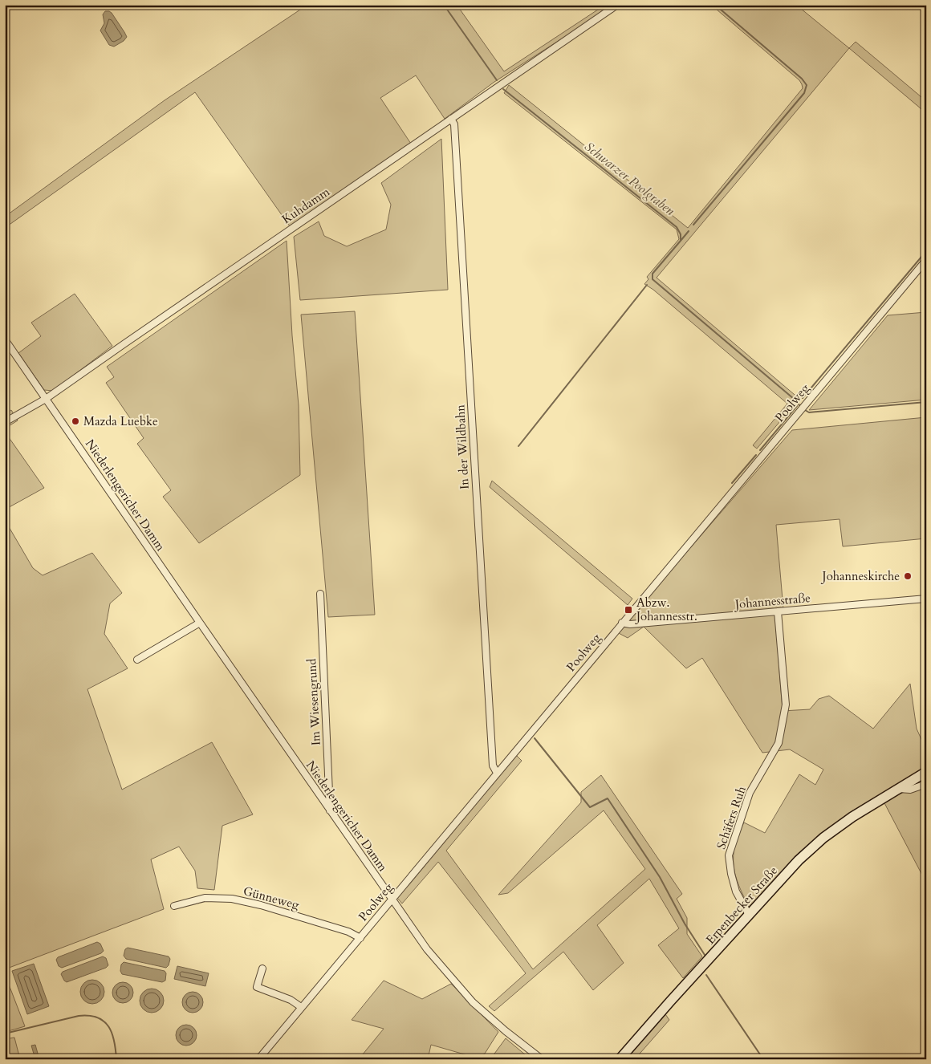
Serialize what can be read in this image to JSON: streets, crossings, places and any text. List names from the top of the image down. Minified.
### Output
{"streets":{"main road":["Erpenbecker Straße"],"street":["Kuhdamm","Poolweg","In der Wildbahn","Niederlengericher Damm","Johannesstraße","Im Wiesengrund","Schäfers Ruh","Günneweg"]},"crossings":[["Kuhdamm","In der Wildbahn"],["Kuhdamm","Niederlengericher Damm"],["Poolweg","In der Wildbahn"],["Poolweg","Niederlengericher Damm"],["Poolweg","Johannesstraße"],["Poolweg","Günneweg"],["Niederlengericher Damm","Im Wiesengrund"],["Johannesstraße","Schäfers Ruh"],["Schäfers Ruh","Erpenbecker Straße"]],"water":["Schwarzer Poolgraben"],"places":{"other":["Mazda Luebke","Johanneskirche"],"transit":["Abzw. Johannesstr."]}}
